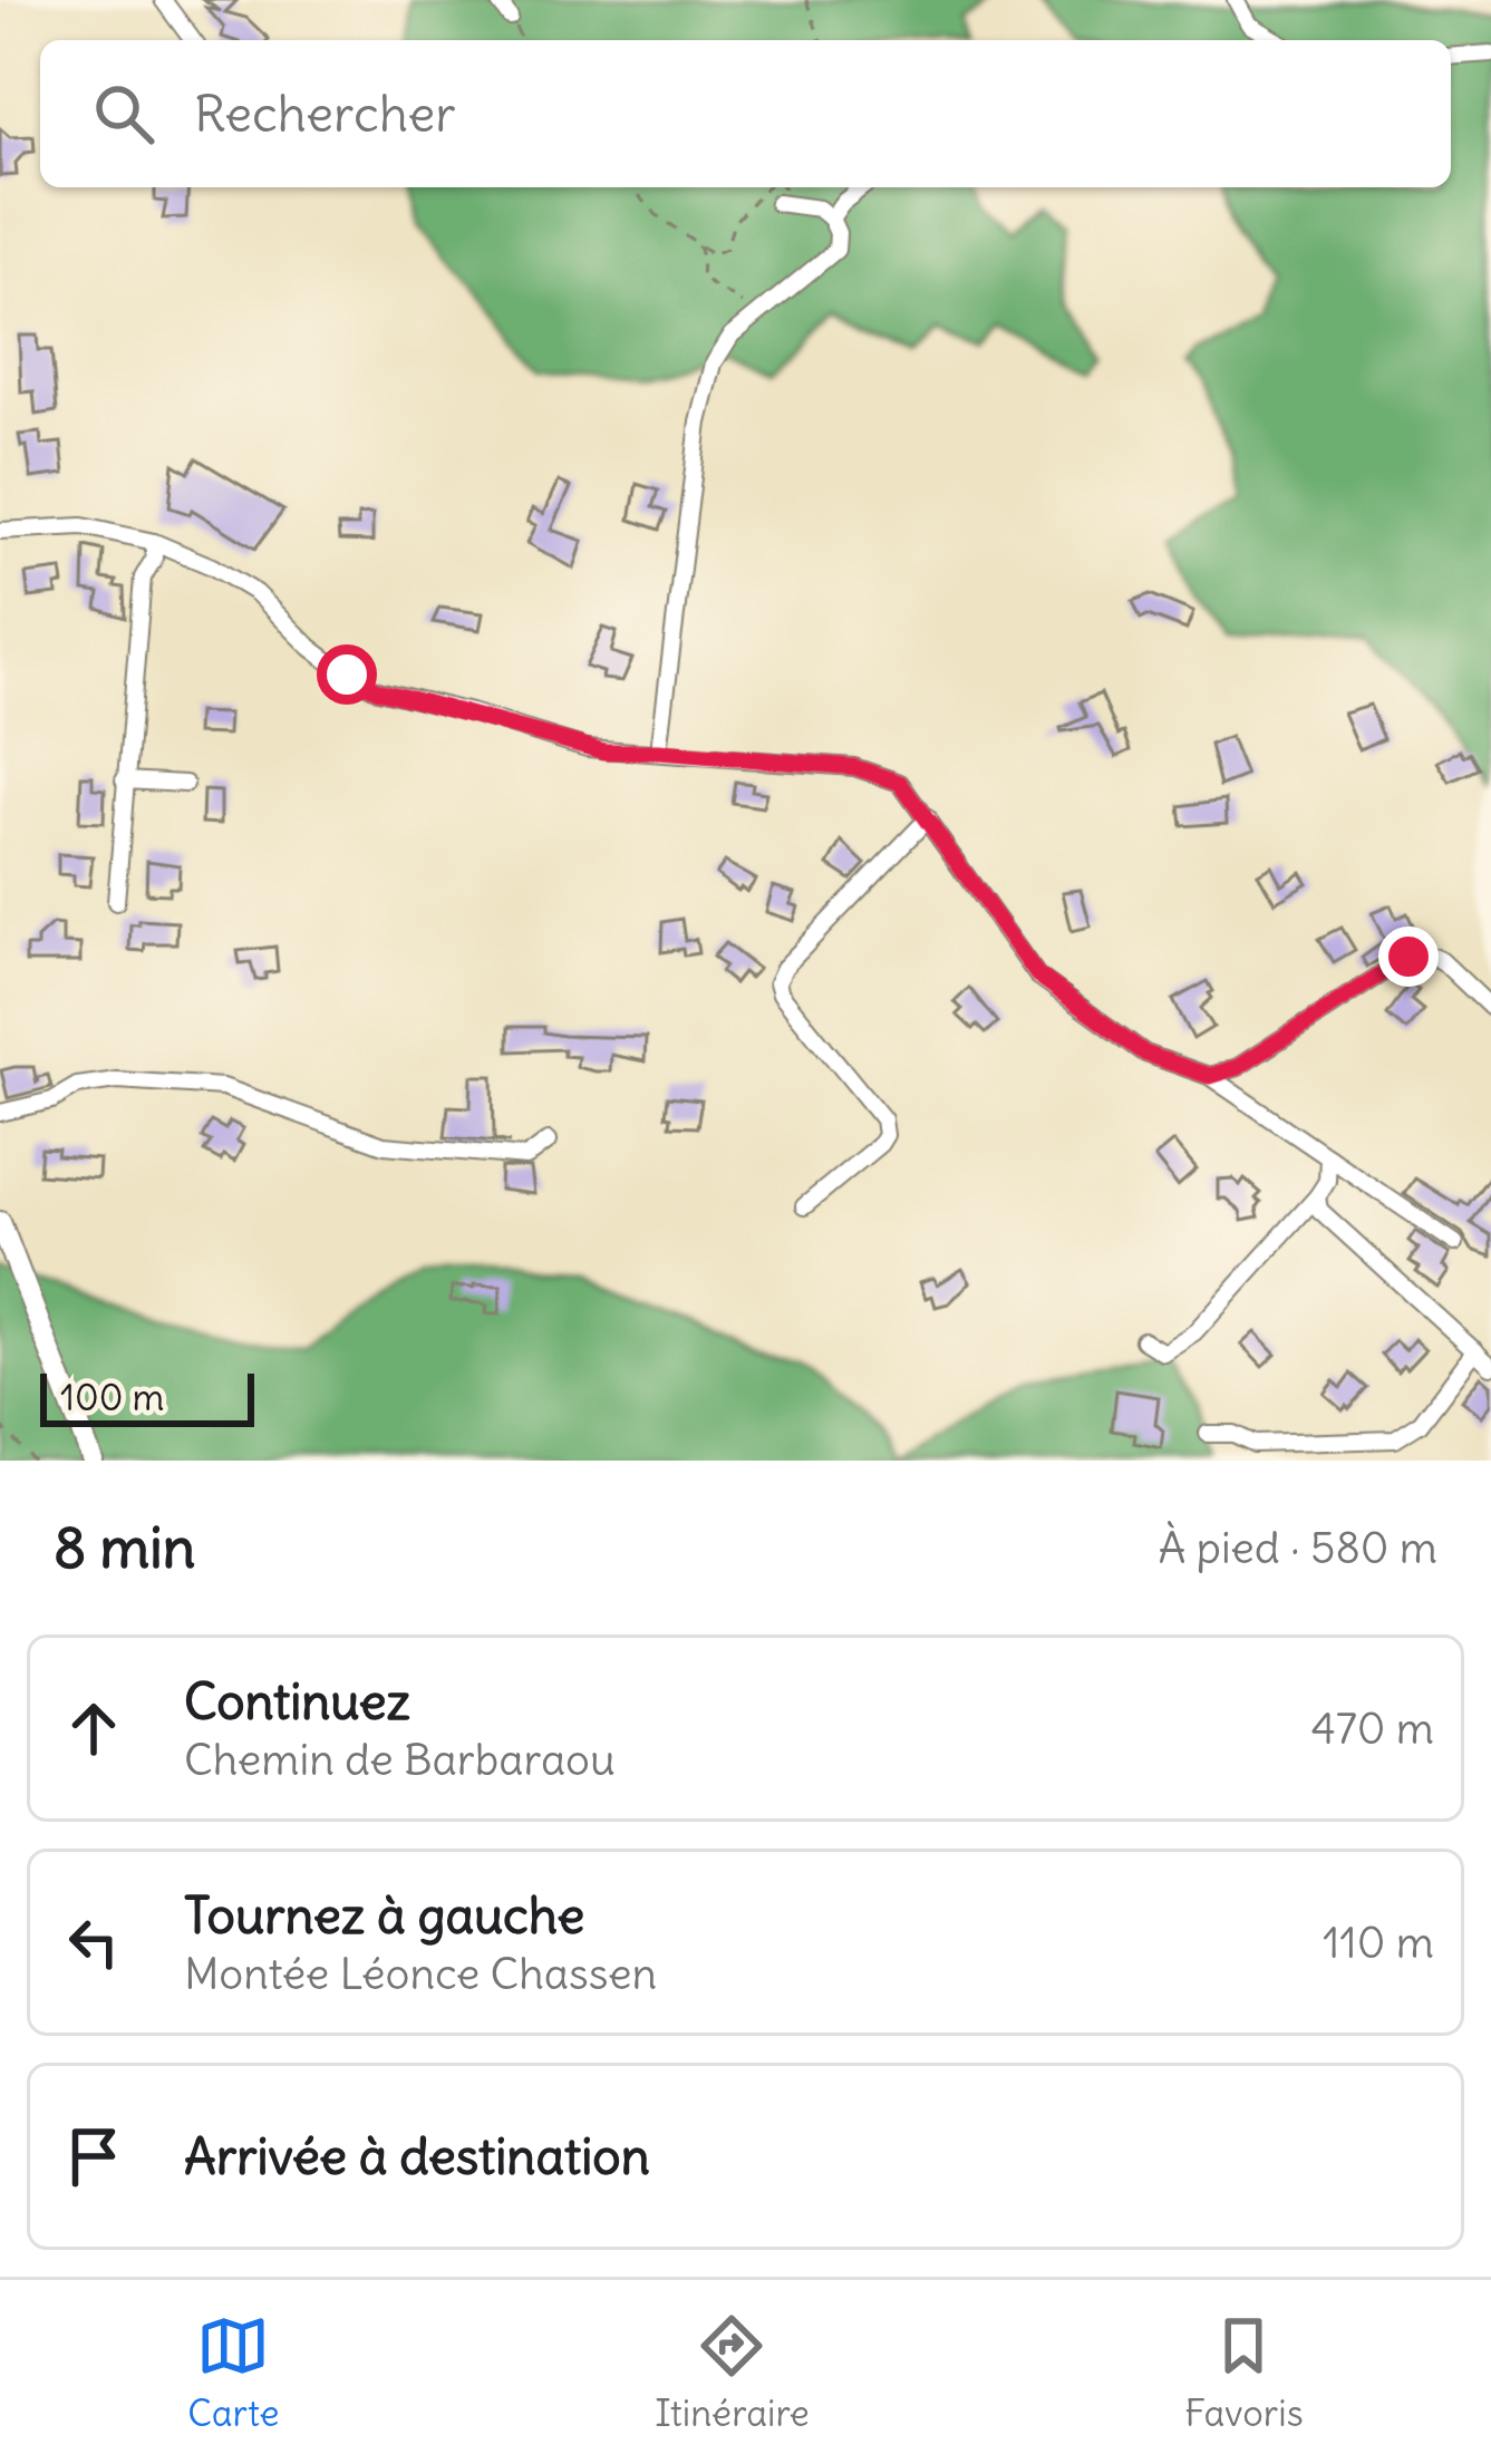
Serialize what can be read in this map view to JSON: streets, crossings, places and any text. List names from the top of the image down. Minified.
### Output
{"scale_bar":"100 m","page":{"search":"Rechercher","scale":"100 m","heading":["8 min","À pied · 580 m"],"list":[["Continuez","Chemin de Barbaraou","470 m"],["Tournez à gauche","Montée Léonce Chassen","110 m"],"Arrivée à destination"],"nav":["Carte","Itinéraire","Favoris"]}}
